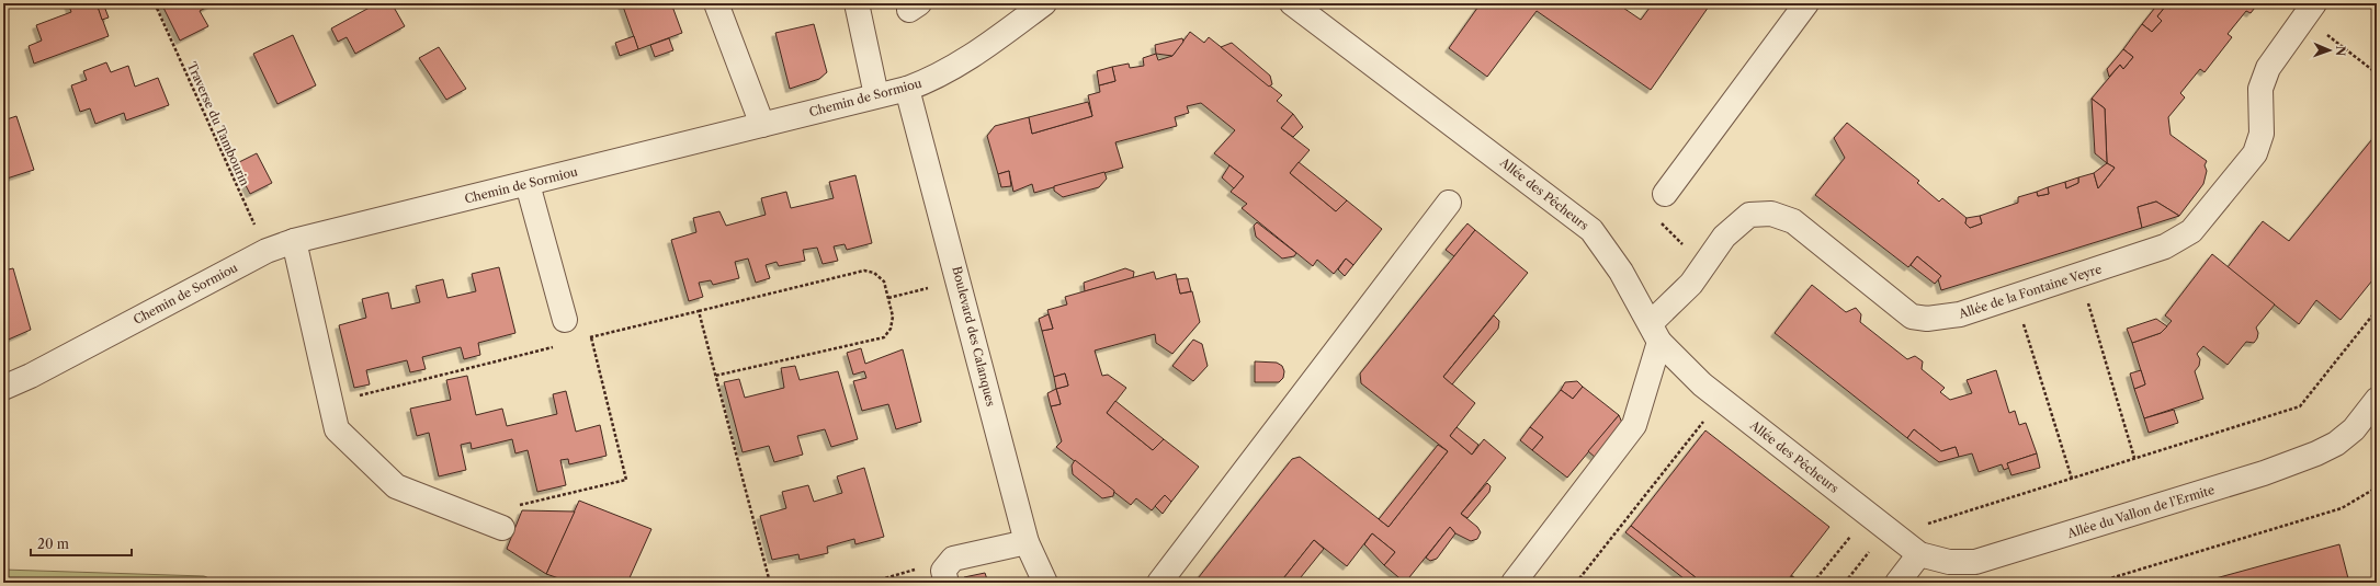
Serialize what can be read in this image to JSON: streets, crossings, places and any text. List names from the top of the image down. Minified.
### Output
{"streets":{"street":["Chemin de Sormiou","Allée des Pêcheurs","Allée de la Fontaine Veyre","Boulevard des Calanques","Allée du Vallon de l’Ermite"],"path":["Traverse du Tambourin"]},"crossings":[["Chemin de Sormiou","Traverse du Tambourin"],["Chemin de Sormiou","Boulevard des Calanques"],["Allée des Pêcheurs","Allée de la Fontaine Veyre"],["Allée des Pêcheurs","Allée du Vallon de l’Ermite"]],"scale_bar":"20 m","north":"right"}
